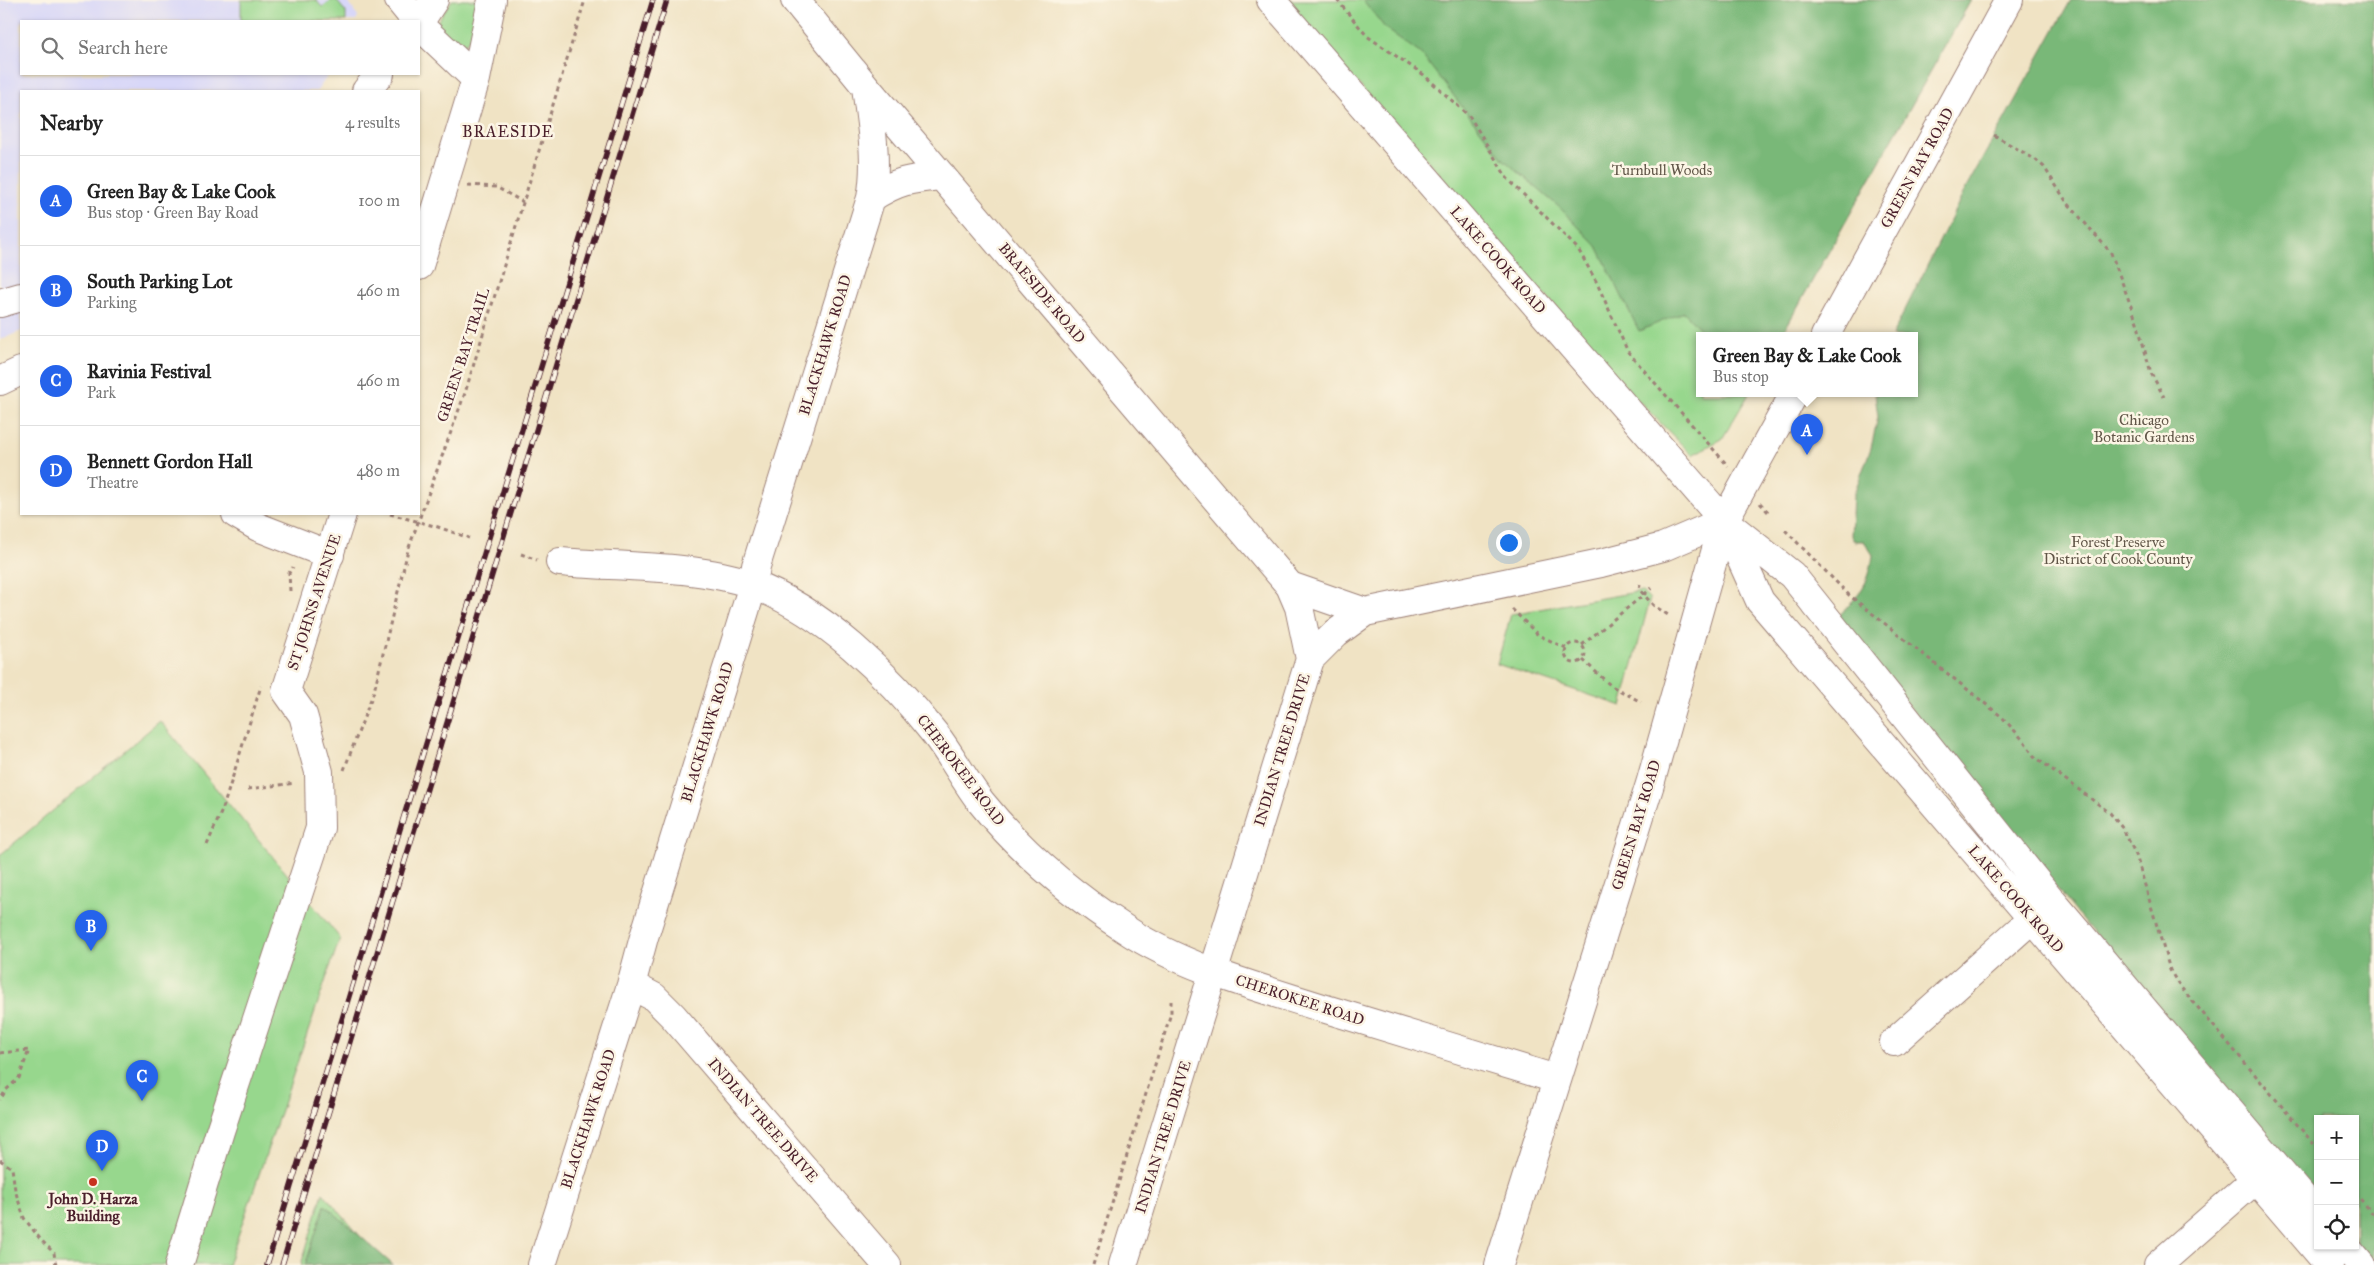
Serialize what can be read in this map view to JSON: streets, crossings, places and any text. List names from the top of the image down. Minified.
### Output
{"streets":{"street":["GREEN BAY ROAD","LAKE COOK ROAD","BRAESIDE ROAD","BLACKHAWK ROAD","ST JOHNS AVENUE","INDIAN TREE DRIVE","CHEROKEE ROAD"],"path":["GREEN BAY TRAIL"]},"crossings":[["GREEN BAY ROAD","LAKE COOK ROAD"],["GREEN BAY ROAD","INDIAN TREE DRIVE"],["GREEN BAY ROAD","CHEROKEE ROAD"],["LAKE COOK ROAD","INDIAN TREE DRIVE"],["BRAESIDE ROAD","BLACKHAWK ROAD"],["BRAESIDE ROAD","INDIAN TREE DRIVE"],["BLACKHAWK ROAD","INDIAN TREE DRIVE"],["BLACKHAWK ROAD","CHEROKEE ROAD"],["INDIAN TREE DRIVE","CHEROKEE ROAD"]],"districts":["BRAESIDE"],"parks":["Turnbull Woods","Chicago Botanic Gardens","Forest Preserve District of Cook County"],"places":["John D. Harza Building"],"page":{"search":"Search here","heading":["Nearby","4 results"],"list":[{"mark":"A","name":"Green Bay & Lake Cook","note":"Bus stop · Green Bay Road","value":"100 m"},{"mark":"B","name":"South Parking Lot","note":"Parking","value":"460 m"},{"mark":"C","name":"Ravinia Festival","note":"Park","value":"460 m"},{"mark":"D","name":"Bennett Gordon Hall","note":"Theatre","value":"480 m"}],"popup":["Green Bay & Lake Cook","Bus stop"],"pins":["A","B","C","D"],"map_buttons":["+","−"]}}
